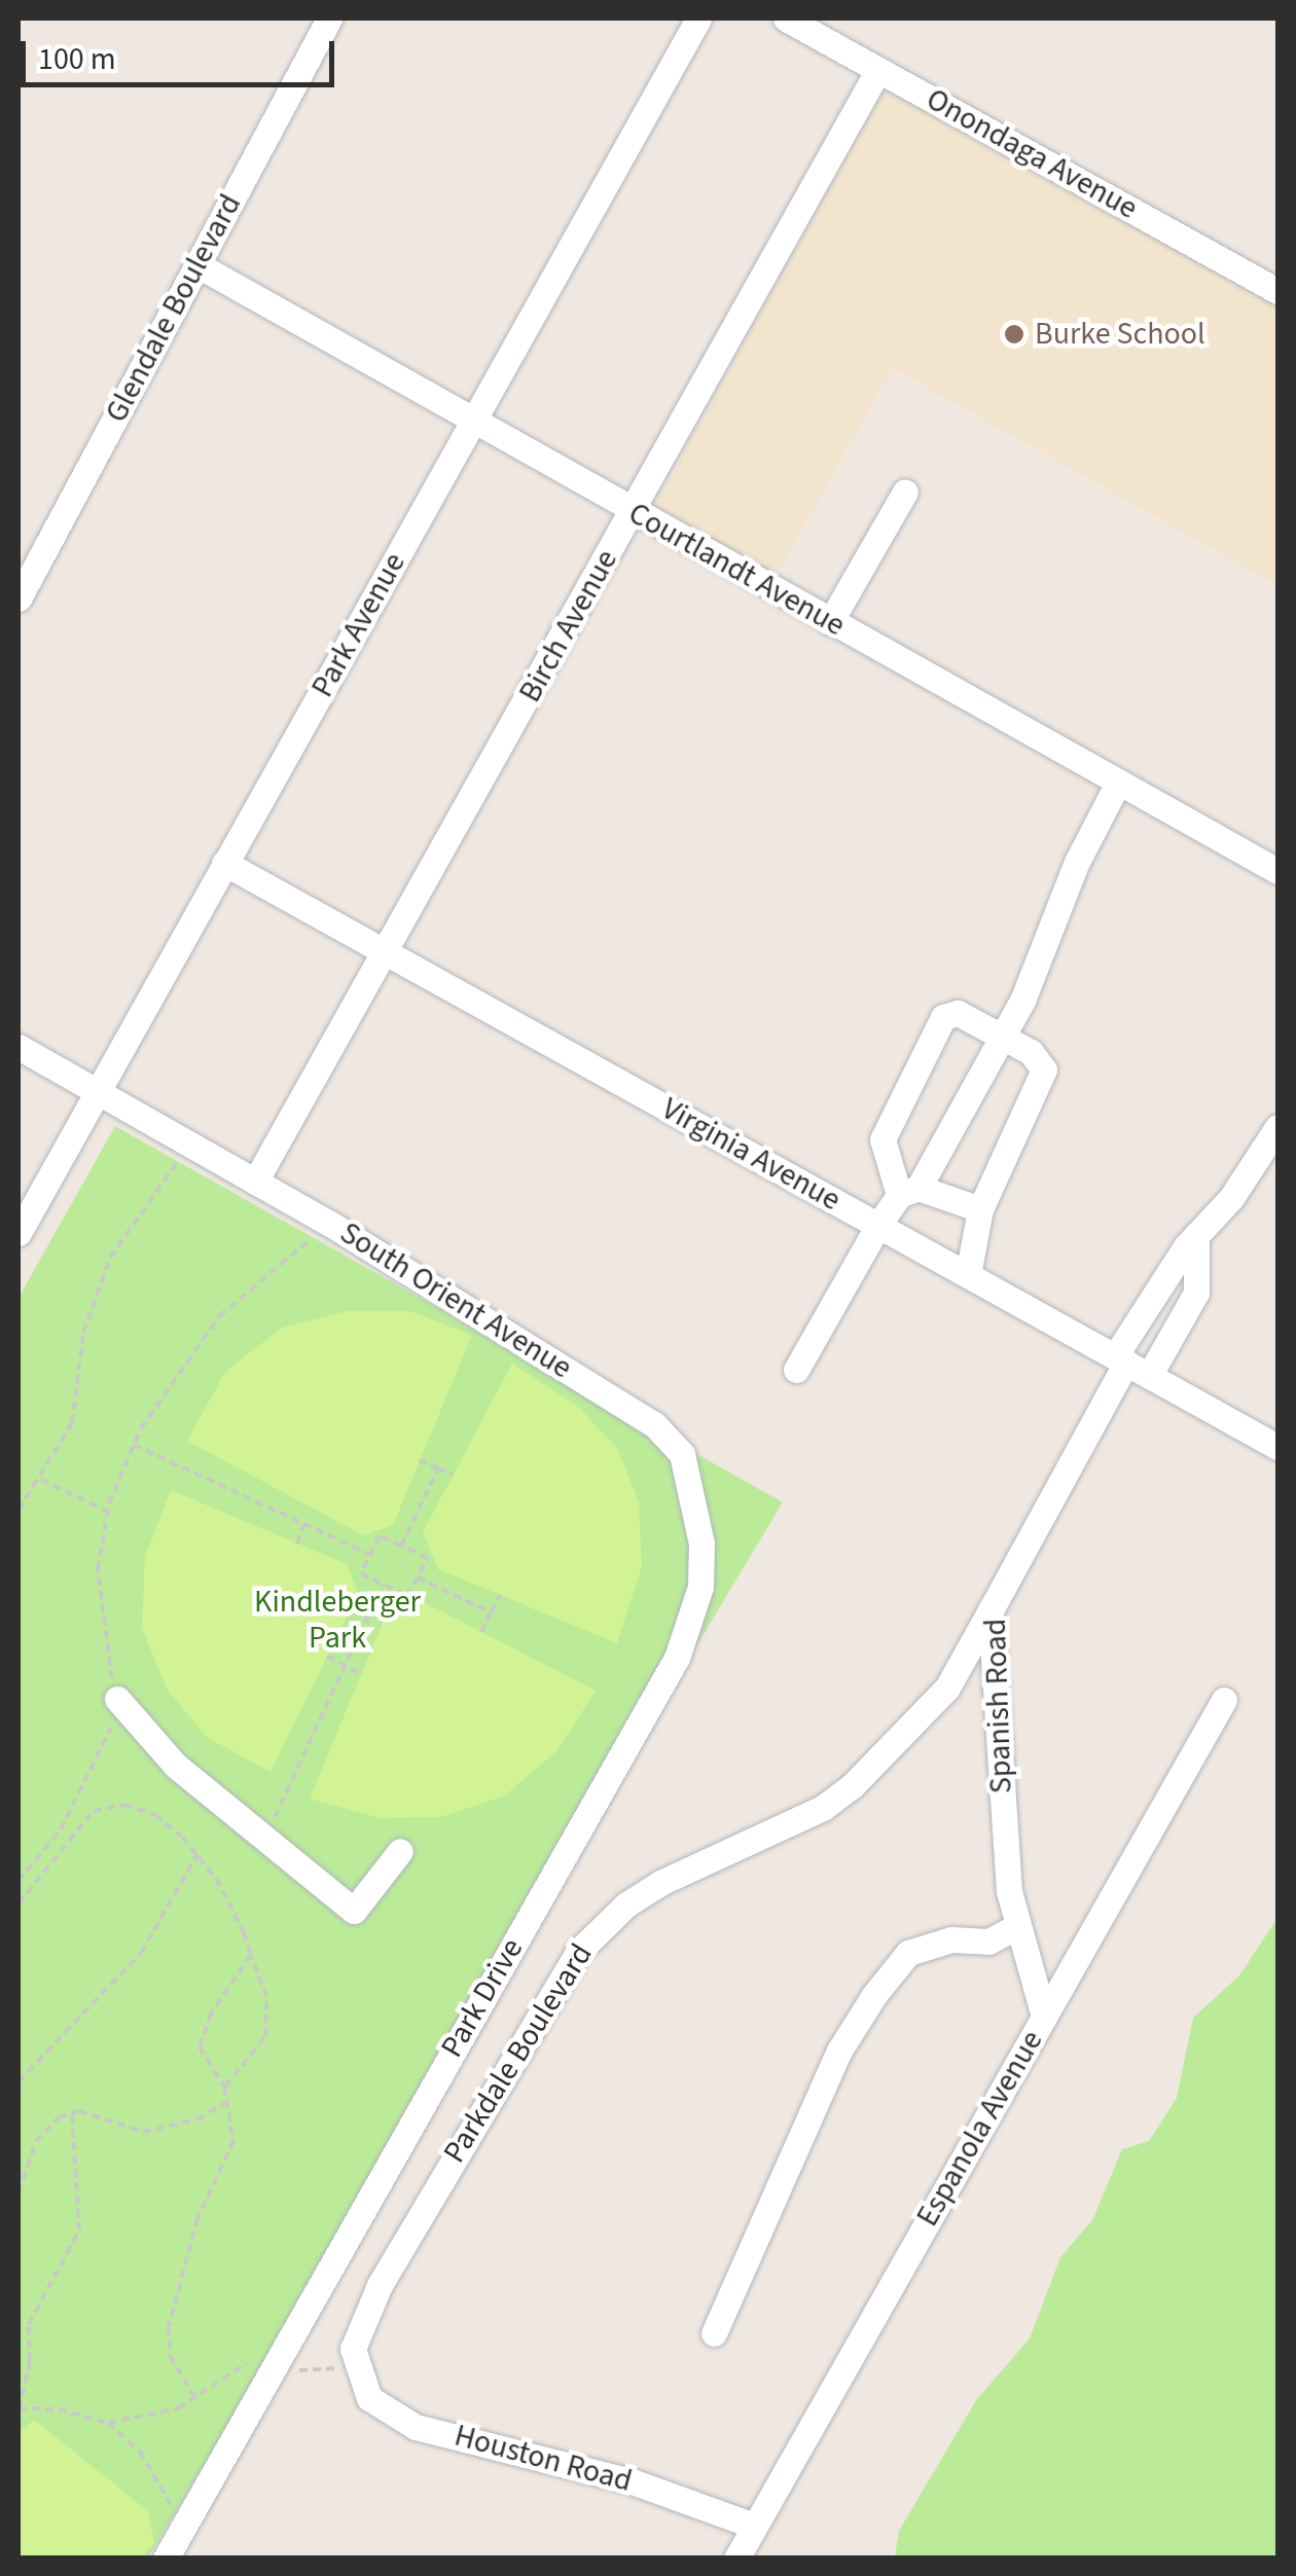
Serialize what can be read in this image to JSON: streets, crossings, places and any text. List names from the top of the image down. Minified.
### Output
{"streets":{"street":["Onondaga Avenue","Glendale Boulevard","Courtlandt Avenue","Park Avenue","Birch Avenue","Virginia Avenue","South Orient Avenue","Spanish Road","Park Drive","Parkdale Boulevard","Espanola Avenue","Houston Road"]},"crossings":[["Onondaga Avenue","Birch Avenue"],["Glendale Boulevard","Courtlandt Avenue"],["Courtlandt Avenue","Park Avenue"],["Courtlandt Avenue","Birch Avenue"],["Park Avenue","Virginia Avenue"],["Park Avenue","South Orient Avenue"],["Birch Avenue","Virginia Avenue"],["Birch Avenue","South Orient Avenue"],["Virginia Avenue","Spanish Road"],["South Orient Avenue","Park Drive"],["Spanish Road","Parkdale Boulevard"],["Spanish Road","Espanola Avenue"],["Parkdale Boulevard","Houston Road"],["Espanola Avenue","Houston Road"]],"parks":["Kindleberger Park"],"places":["Burke School"],"scale_bar":"100 m"}
